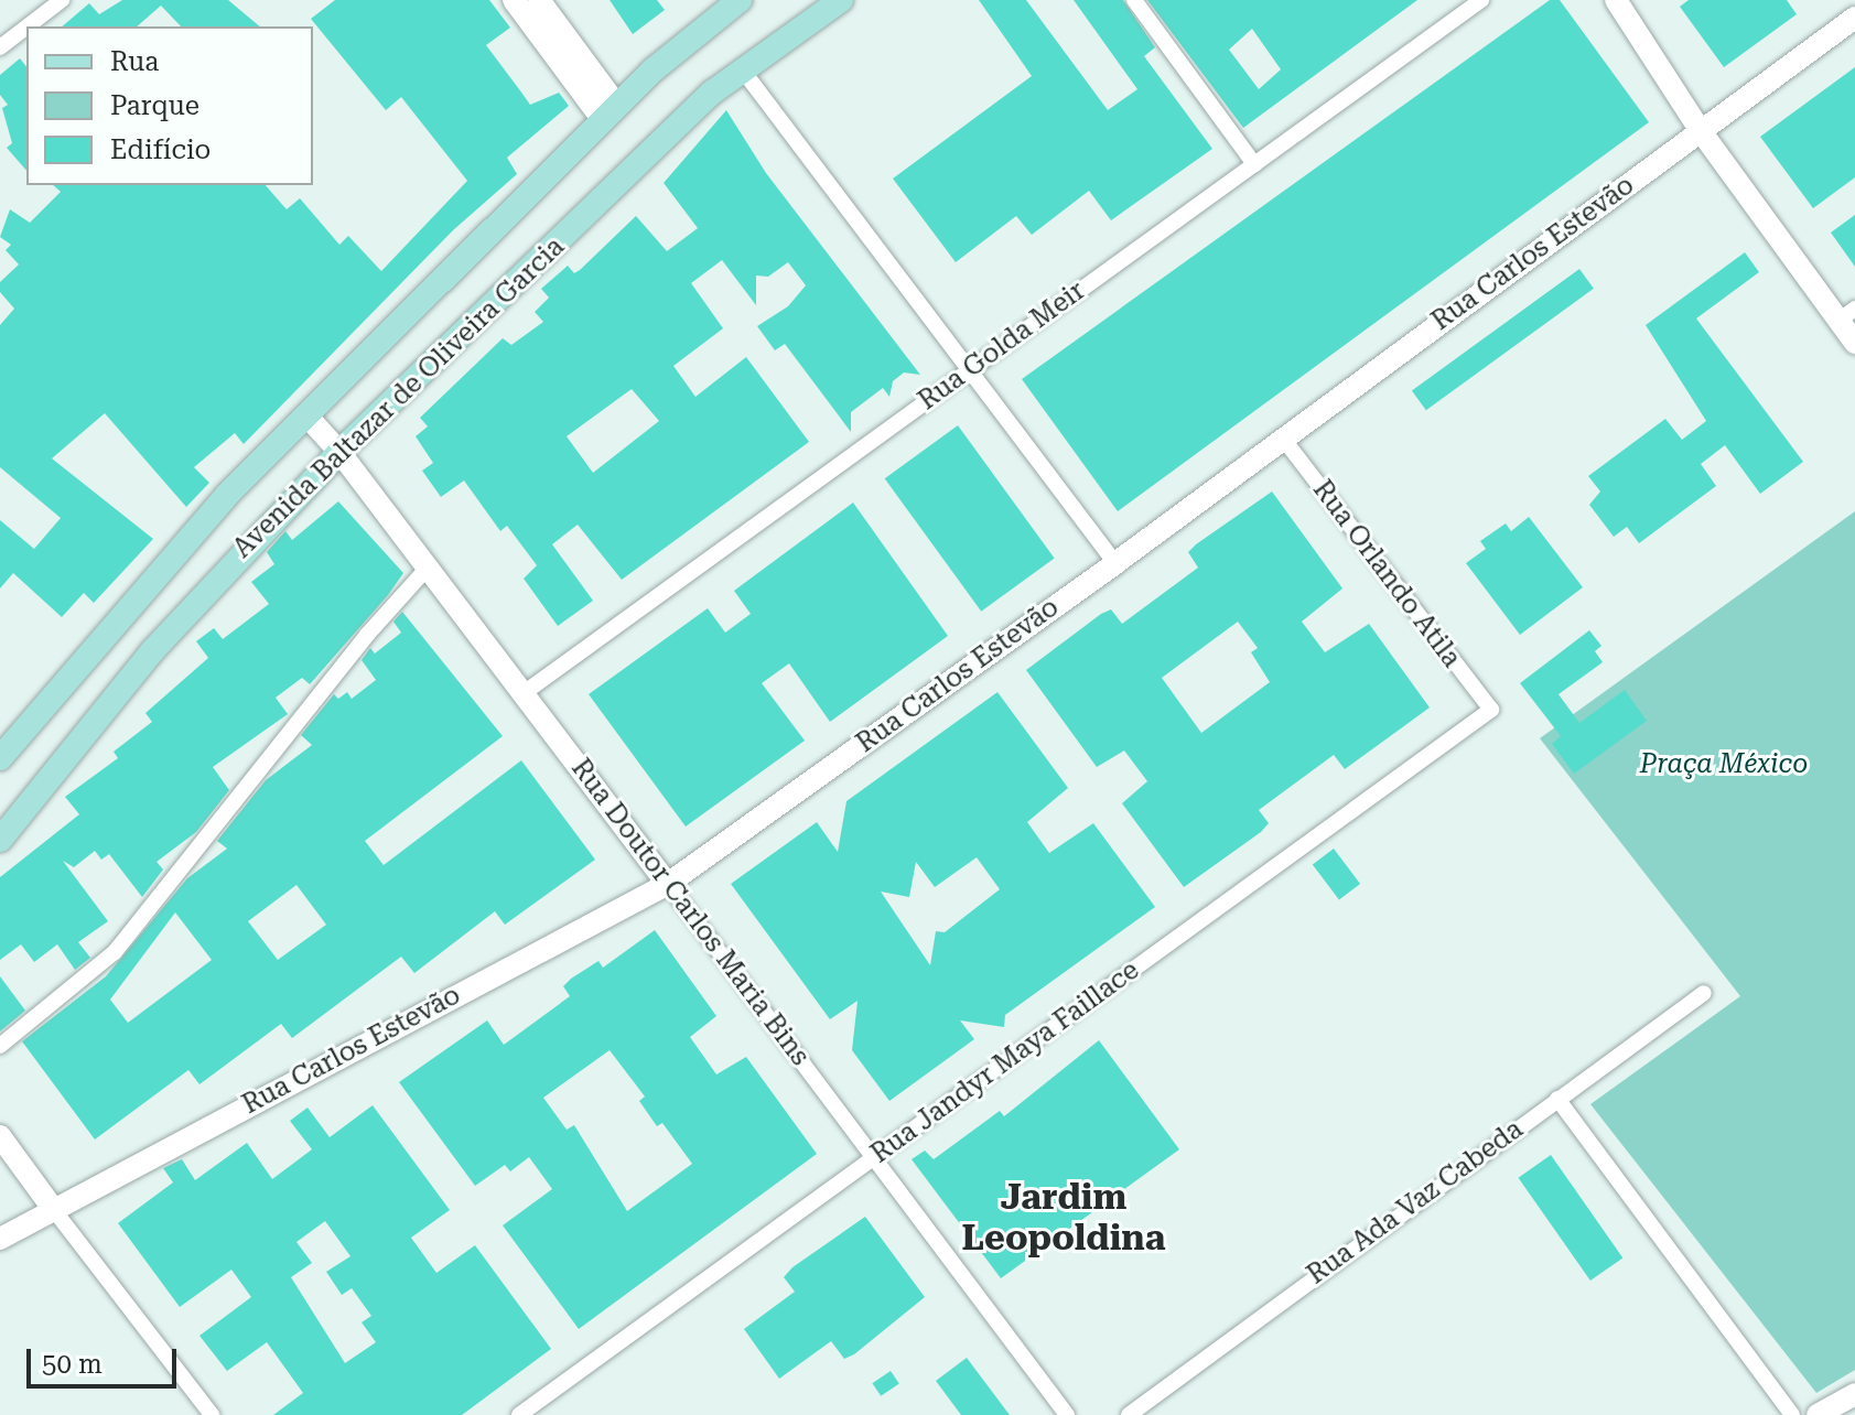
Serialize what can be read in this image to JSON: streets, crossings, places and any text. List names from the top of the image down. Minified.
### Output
{"streets":{"main road":["Avenida Baltazar de Oliveira Garcia"],"street":["Rua Carlos Estevão","Rua Golda Meir","Rua Orlando Atila","Rua Doutor Carlos Maria Bins","Rua Jandyr Maya Faillace","Rua Ada Vaz Cabeda"]},"crossings":[["Rua Carlos Estevão","Rua Orlando Atila"],["Rua Carlos Estevão","Rua Doutor Carlos Maria Bins"],["Rua Golda Meir","Rua Doutor Carlos Maria Bins"],["Avenida Baltazar de Oliveira Garcia","Rua Doutor Carlos Maria Bins"],["Rua Orlando Atila","Rua Jandyr Maya Faillace"],["Rua Doutor Carlos Maria Bins","Rua Jandyr Maya Faillace"]],"districts":["Jardim Leopoldina"],"parks":["Praça México"],"legend":["Rua","Parque","Edifício"],"scale_bar":"50 m"}
